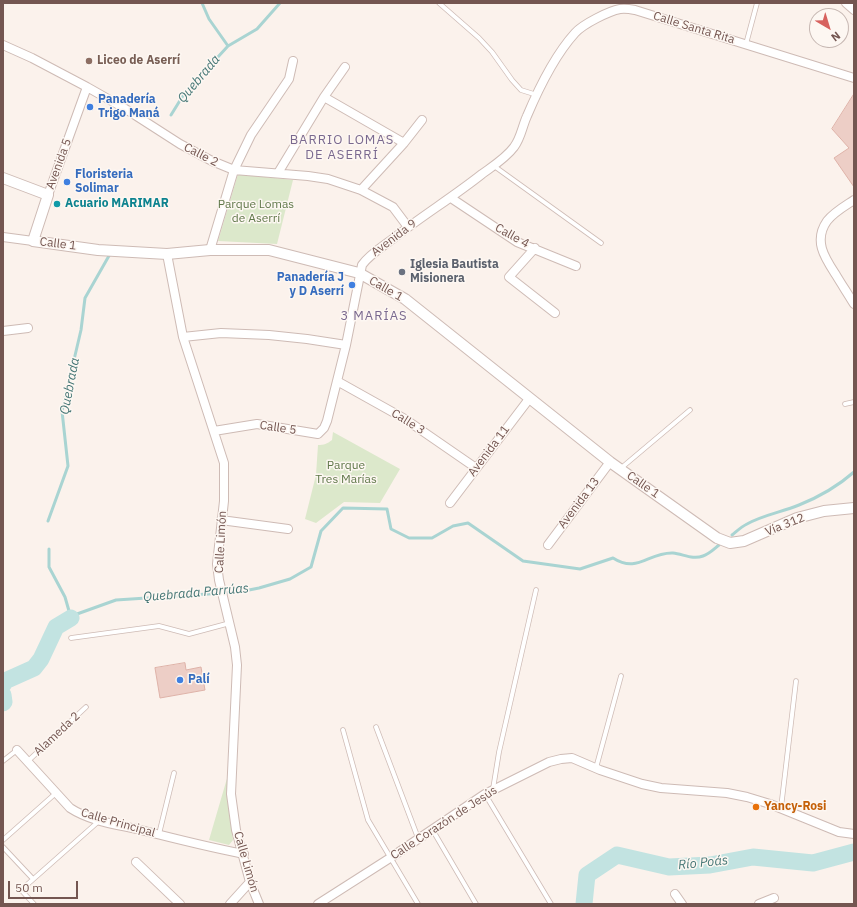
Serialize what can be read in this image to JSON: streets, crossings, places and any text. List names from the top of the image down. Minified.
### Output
{"streets":{"street":["Calle Santa Rita","Calle 2","Avenida 5","Calle 4","Avenida 9","Calle 1","Calle 3","Calle 5","Avenida 11","Avenida 13","Vía 312","Calle Limón","Calle Principal","Calle Corazón de Jesús"],"lane":["Alameda 2"]},"crossings":[["Calle Santa Rita","Avenida 9"],["Calle 2","Avenida 5"],["Calle 2","Avenida 9"],["Avenida 5","Calle 1"],["Calle 4","Avenida 9"],["Avenida 9","Calle 1"],["Avenida 9","Calle 3"],["Avenida 9","Calle 5"],["Calle 1","Avenida 11"],["Calle 1","Avenida 13"],["Calle 1","Vía 312"],["Calle 1","Calle Limón"],["Calle 3","Avenida 11"],["Calle 5","Calle Limón"],["Calle Limón","Calle Principal"],["Alameda 2","Calle Principal"]],"districts":["BARRIO LOMAS DE ASERRÍ","3 MARÍAS"],"water":["Quebrada","Quebrada Parrúas","Río Poás"],"parks":["Parque Lomas de Aserrí","Parque Tres Marías"],"places":["Liceo de Aserrí","Panadería Trigo Maná","Floristeria Solimar","Acuario MARIMAR","Iglesia Bautista Misionera","Panadería J y D Aserrí","Palí","Yancy-Rosi"],"scale_bar":"50 m","north":"bottom right"}
